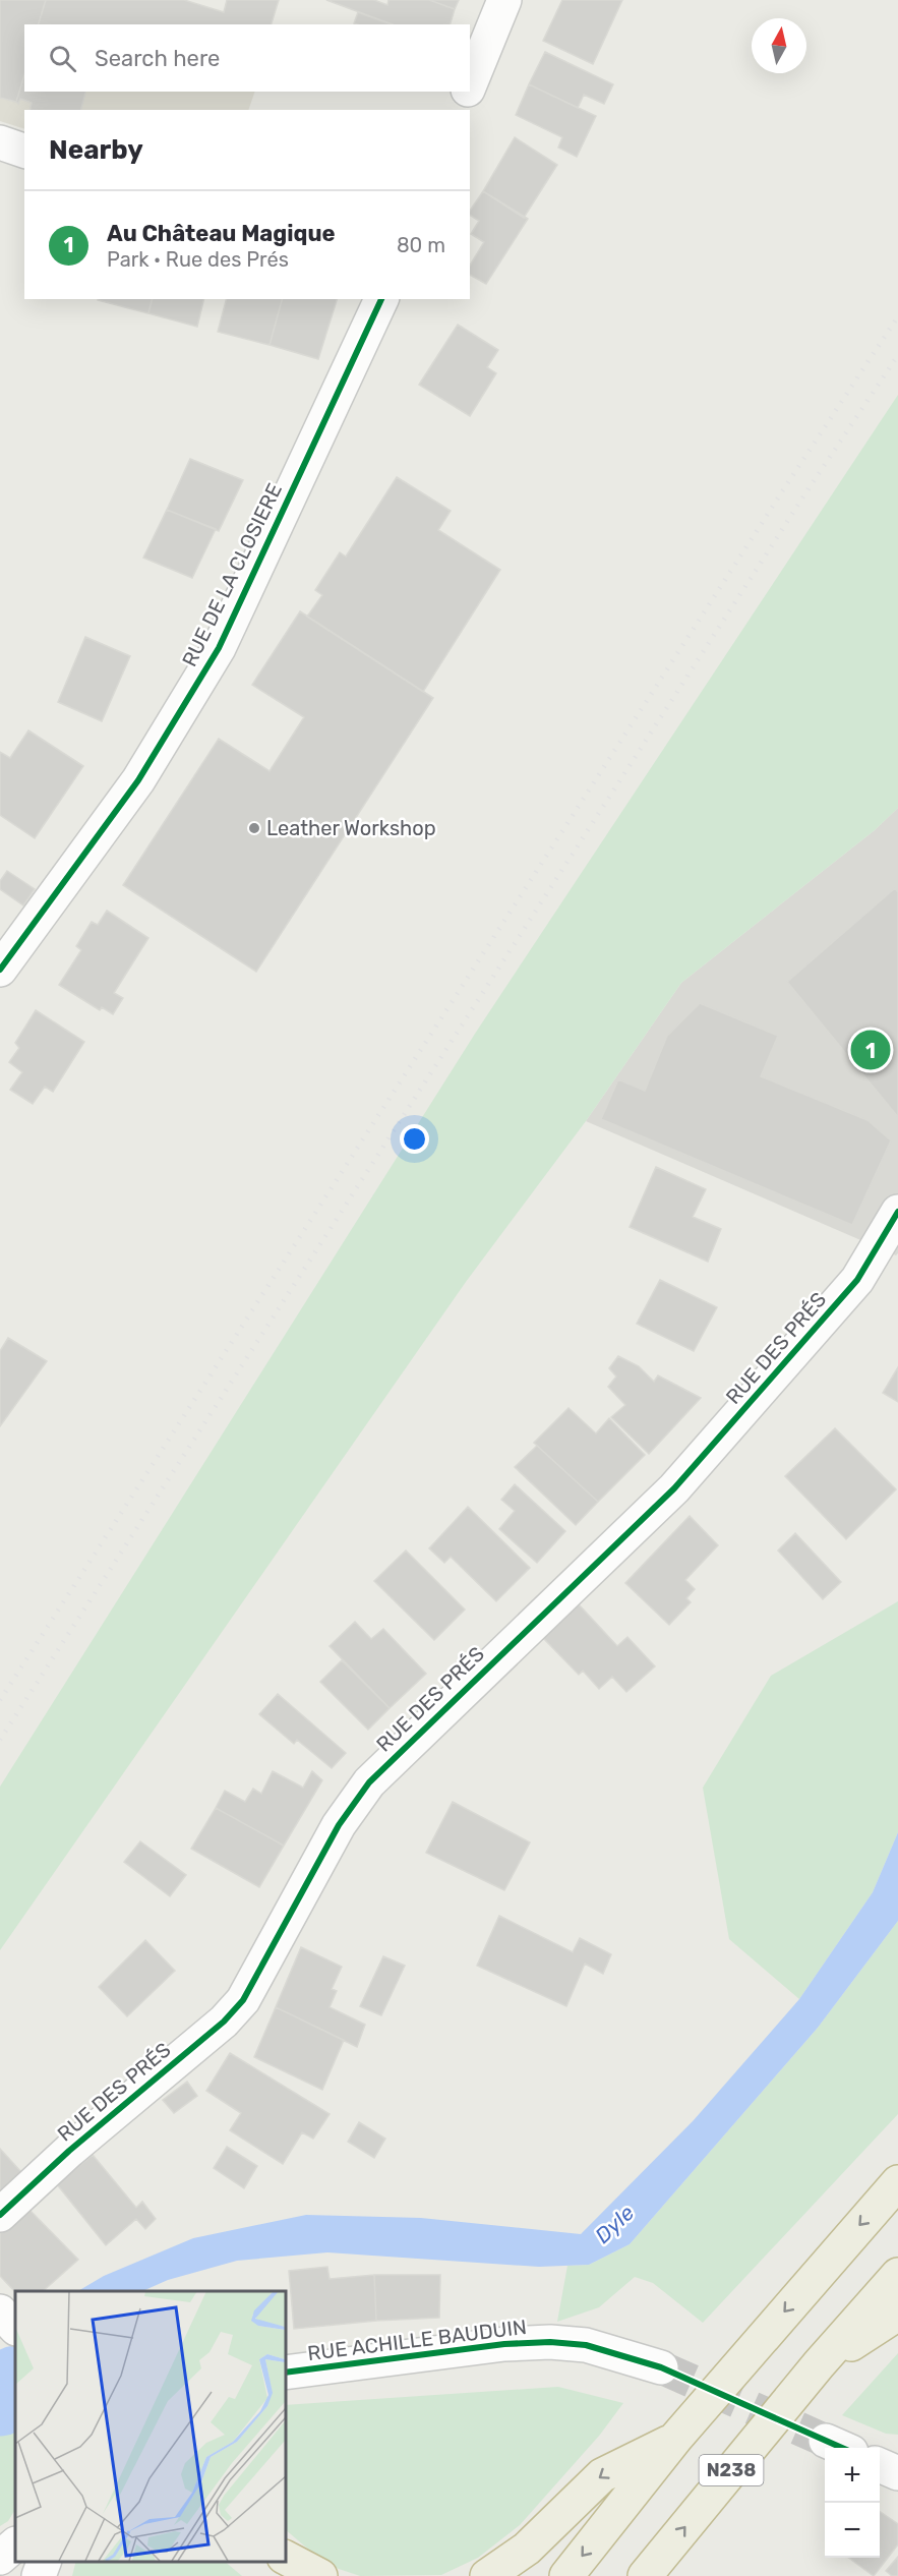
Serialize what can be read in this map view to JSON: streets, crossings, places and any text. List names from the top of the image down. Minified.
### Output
{"streets":{"highway":["N238"],"street":["RUE DE LA CLOSIERE","RUE DES PRÉS","RUE ACHILLE BAUDUIN"]},"water":["Dyle"],"places":["Leather Workshop"],"north":"top","page":{"search":"Search here","heading":"Nearby","list":[{"mark":"1","name":"Au Château Magique","note":"Park · Rue des Prés","value":"80 m"}],"pins":"1","map_buttons":["+","−"]}}
